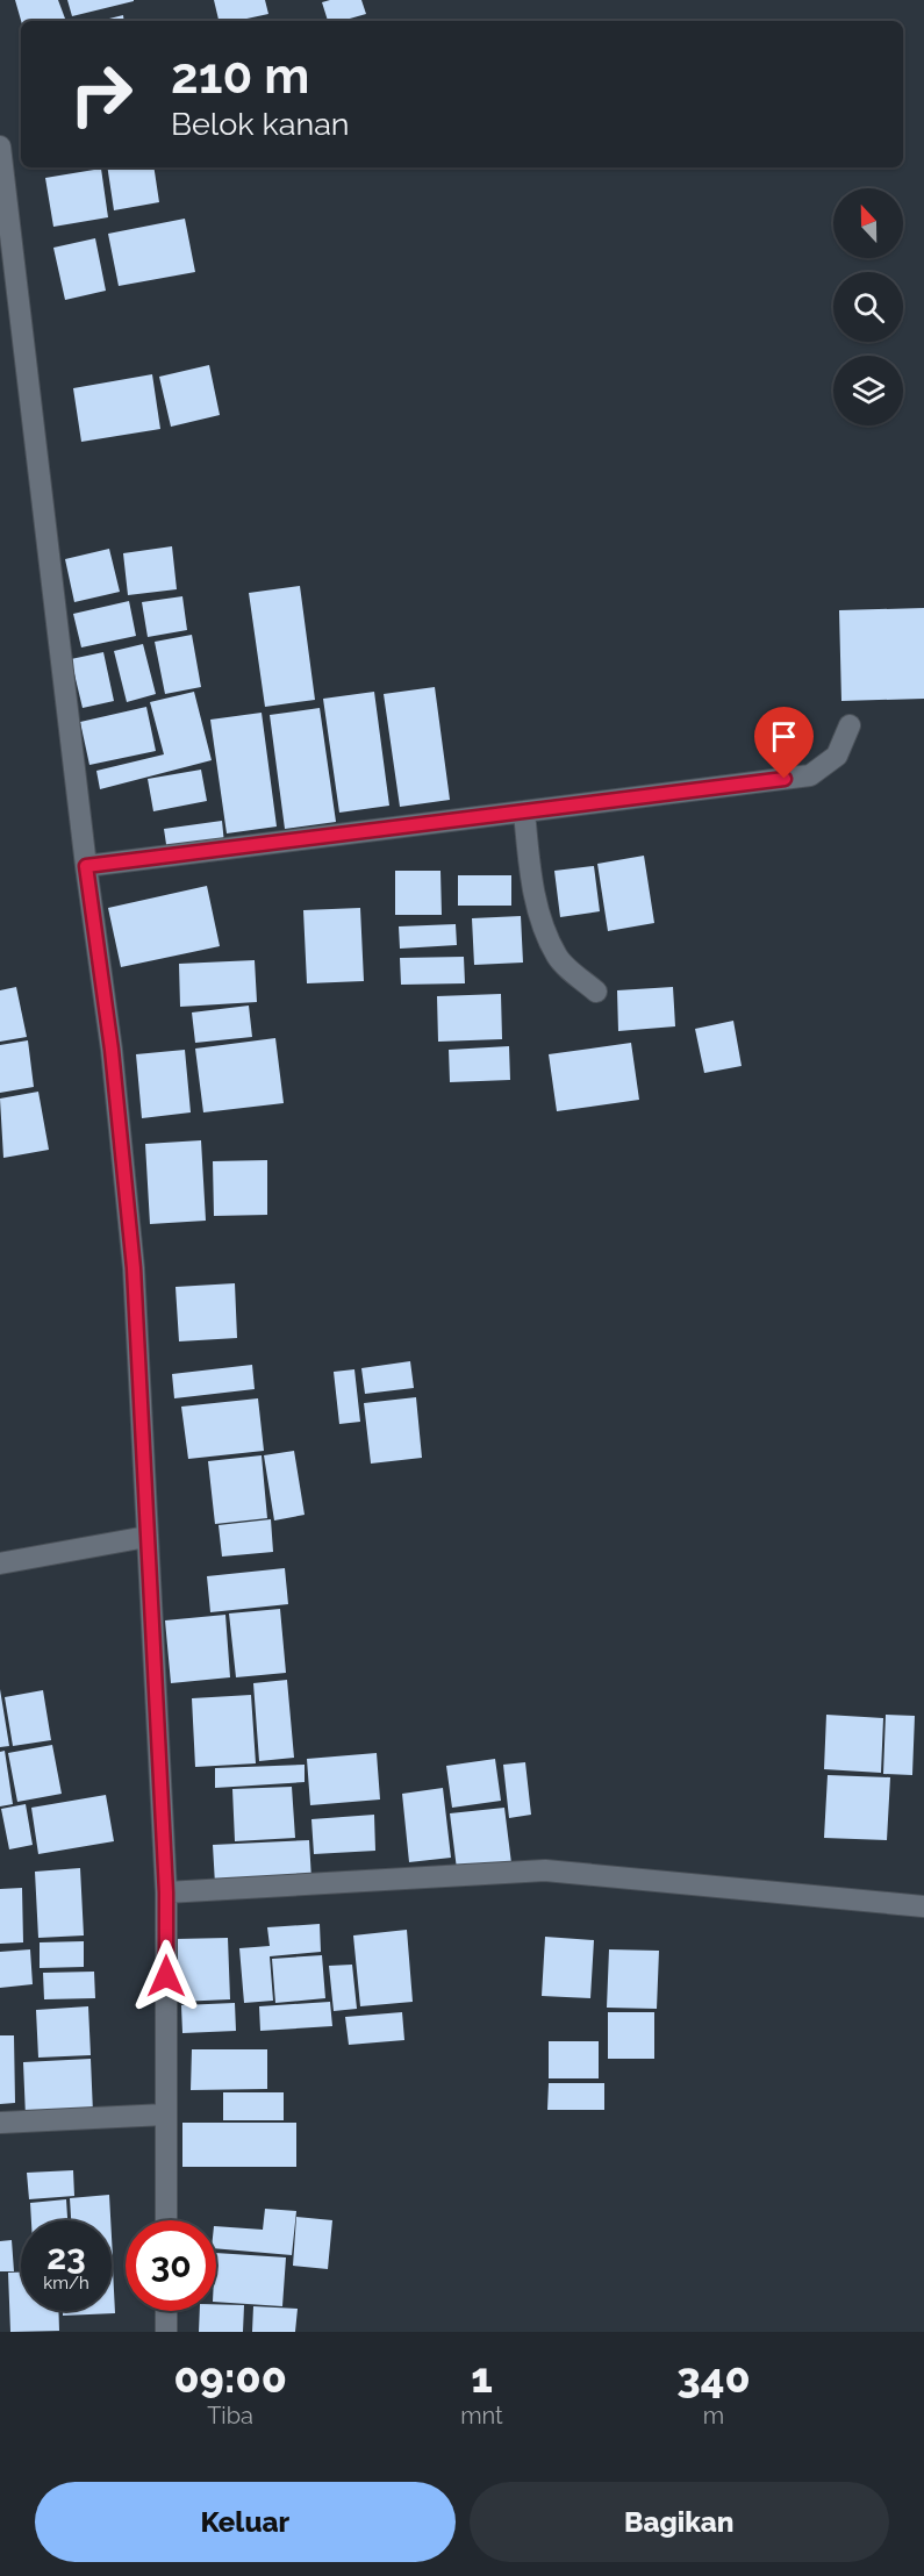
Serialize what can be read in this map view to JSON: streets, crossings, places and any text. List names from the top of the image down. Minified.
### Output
{"north":"top","page":{"turn":["210 m","Belok kanan"],"speed":"23 km/h","limit":"30","eta":["09:00","Tiba","1","mnt","340","m"],"buttons":["Keluar","Bagikan"]}}
